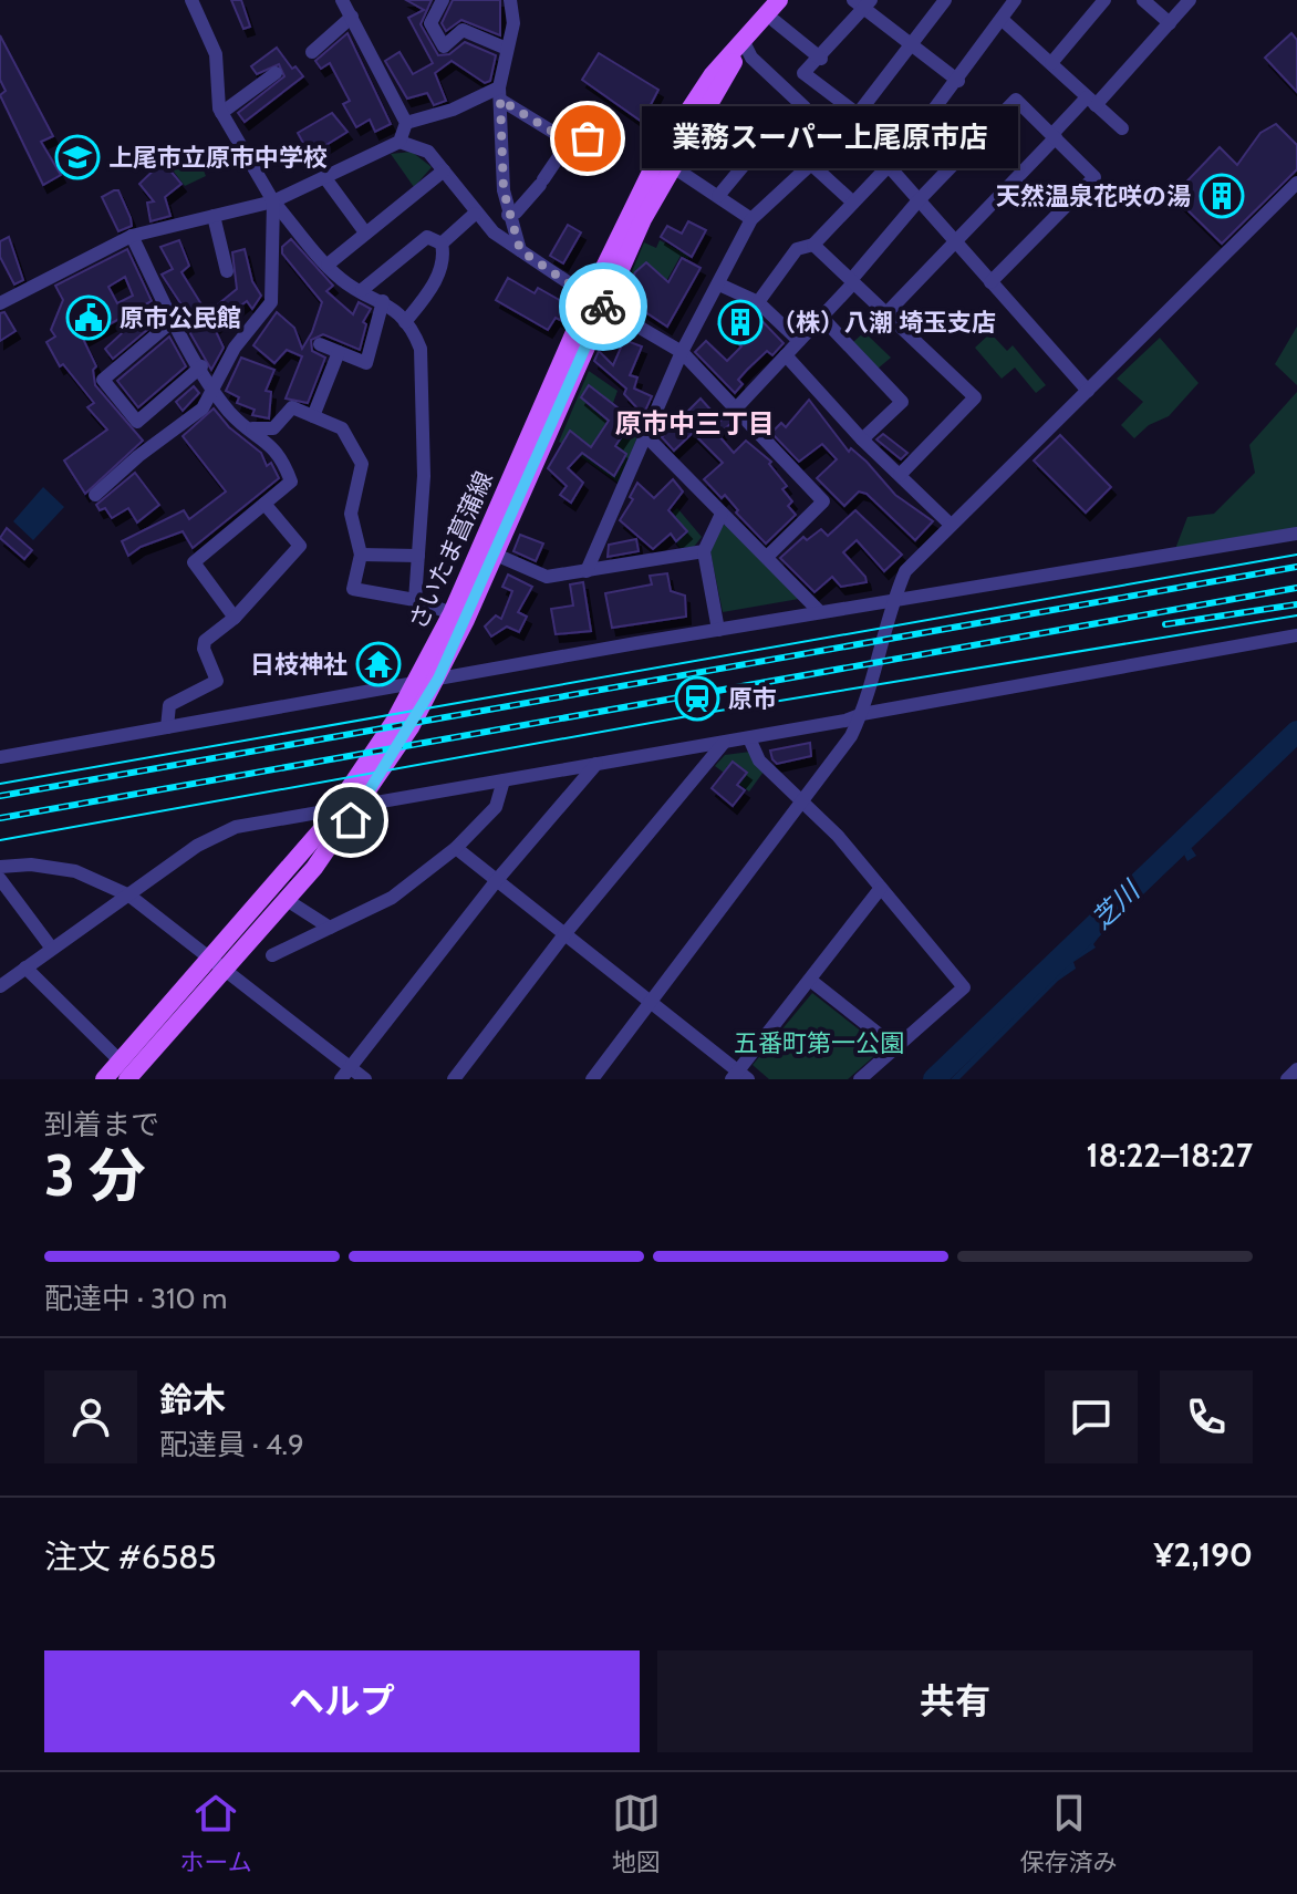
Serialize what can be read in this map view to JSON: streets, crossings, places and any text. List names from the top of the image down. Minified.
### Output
{"streets":{"main road":["さいたま菖蒲線"]},"districts":["原市中三丁目"],"water":["芝川"],"parks":["五番町第一公園"],"places":{"other":["業務スーパー上尾原市店"],"school or university":["上尾市立原市中学校"],"building":["天然温泉花咲の湯","（株）八潮 埼玉支店"],"public building":["原市公民館"],"temple":["日枝神社"],"station":["原市"]},"page":{"bubble":"業務スーパー上尾原市店","heading":["3 分","到着まで","18:22–18:27"],"panel":["鈴木","配達員 · 4.9","注文 #6585","¥2,190"],"bar":"配達中 · 310 m","buttons":["ヘルプ","共有"],"tabs":["ホーム","地図","保存済み"]}}
